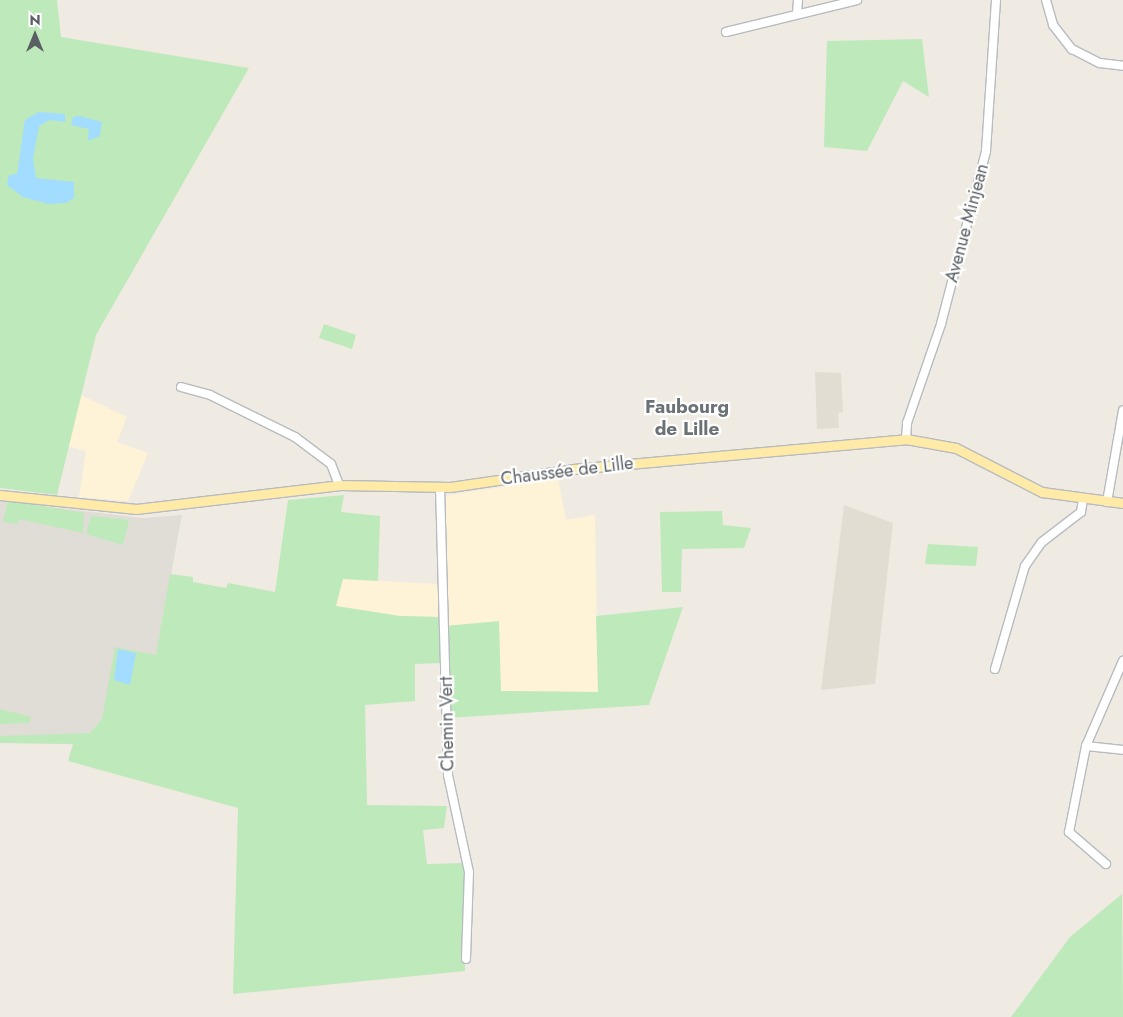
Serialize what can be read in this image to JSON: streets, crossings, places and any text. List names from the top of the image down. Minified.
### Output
{"streets":{"main road":["Chaussée de Lille"],"street":["Avenue Minjean","Chemin Vert"]},"crossings":[["Avenue Minjean","Chaussée de Lille"],["Chaussée de Lille","Chemin Vert"]],"districts":["Faubourg de Lille"],"north":"top"}
